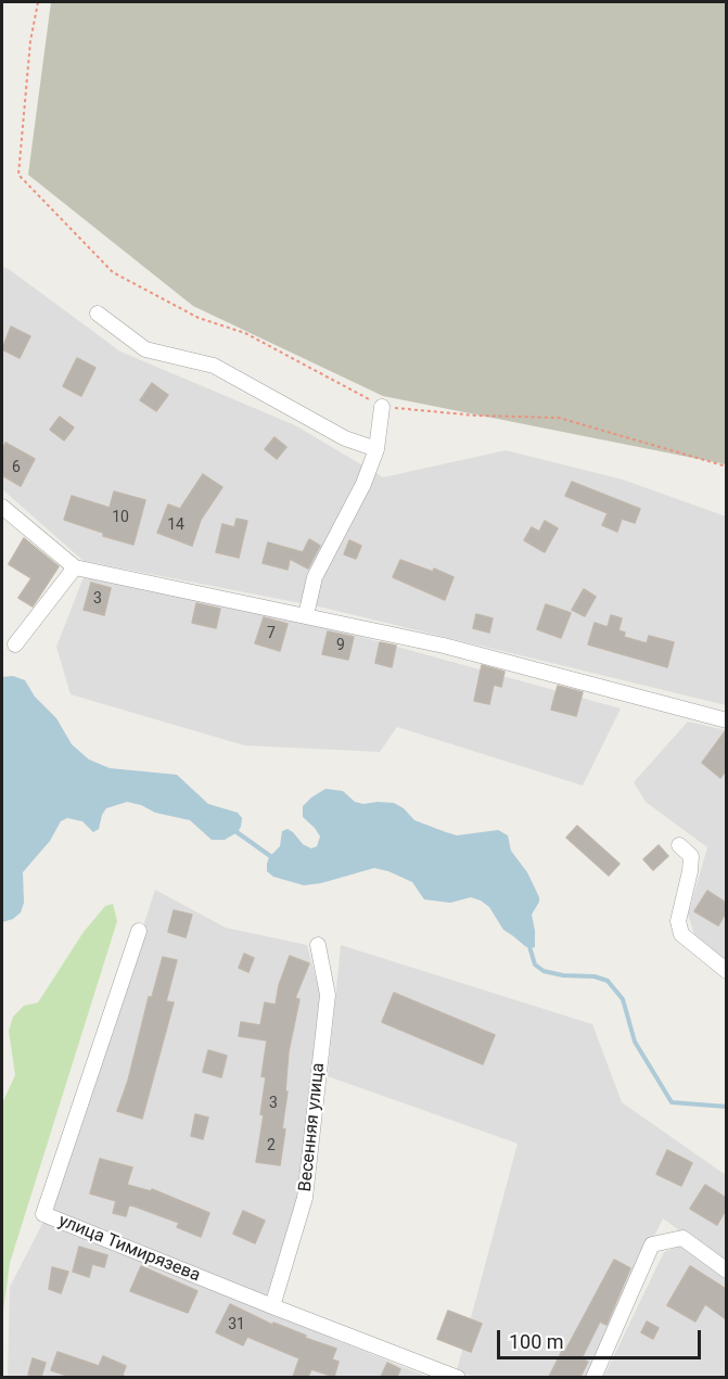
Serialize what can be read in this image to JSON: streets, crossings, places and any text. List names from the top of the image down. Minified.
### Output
{"streets":{"street":["Весенняя улица","улица Тимирязева"]},"crossings":[["Весенняя улица","улица Тимирязева"]],"house_numbers":["6","10","14","3","7","9","3","2","31"],"scale_bar":"100 m"}
